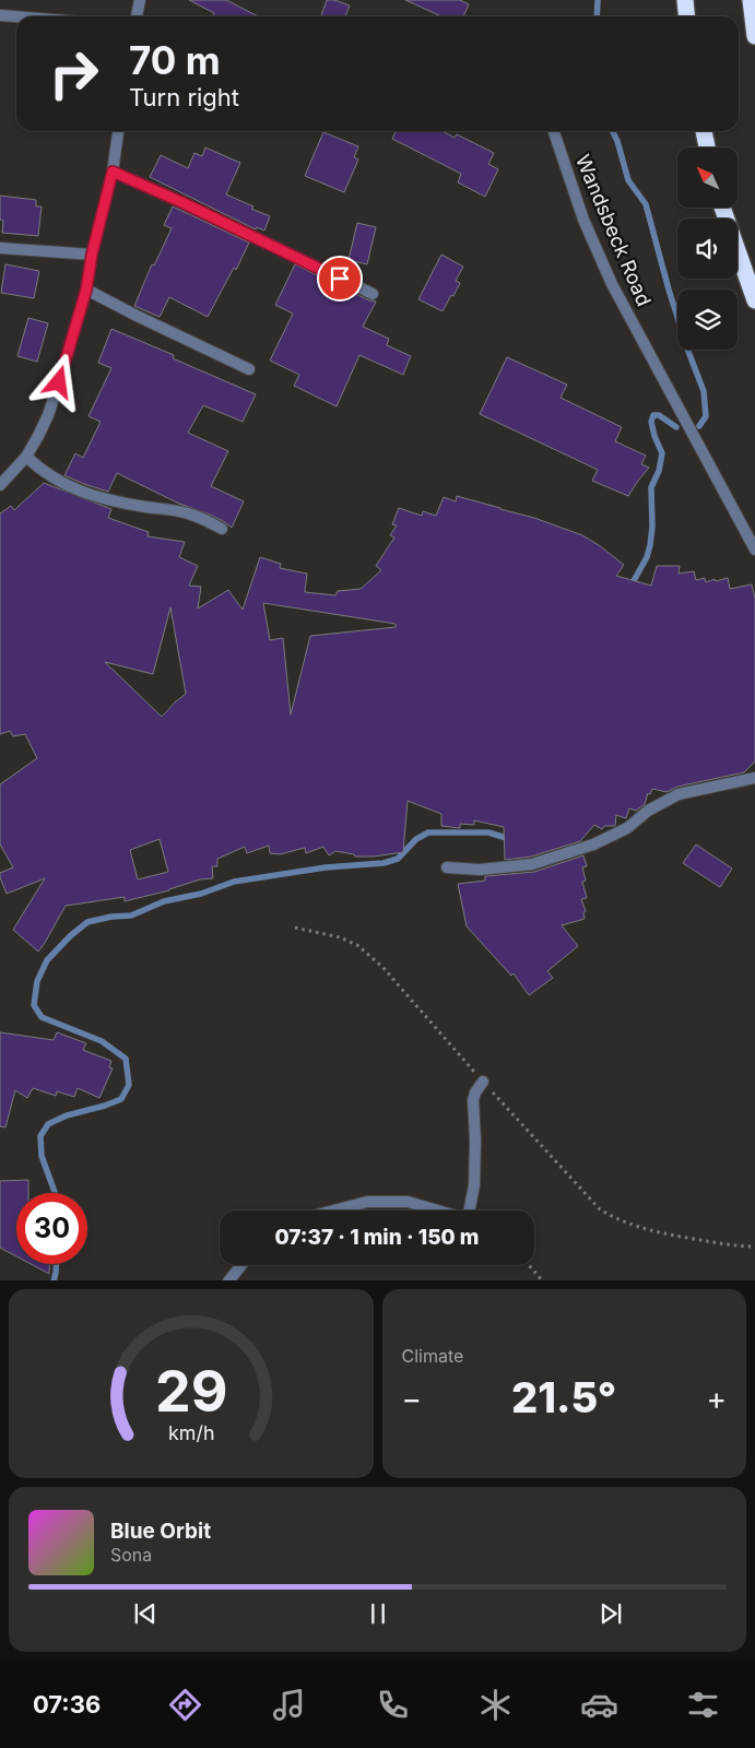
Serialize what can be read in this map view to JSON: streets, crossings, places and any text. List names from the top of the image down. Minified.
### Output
{"streets":{"street":["Wandsbeck Road"]},"north":"top left","page":{"turn":["70 m","Turn right"],"limit":"30","trip":"07:37 · 1 min · 150 m","tile":"Climate","heat":["−","21.5°","+"],"song":["Blue Orbit","Sona"],"tabs":"07:36","gauge":["29","km/h"]}}
